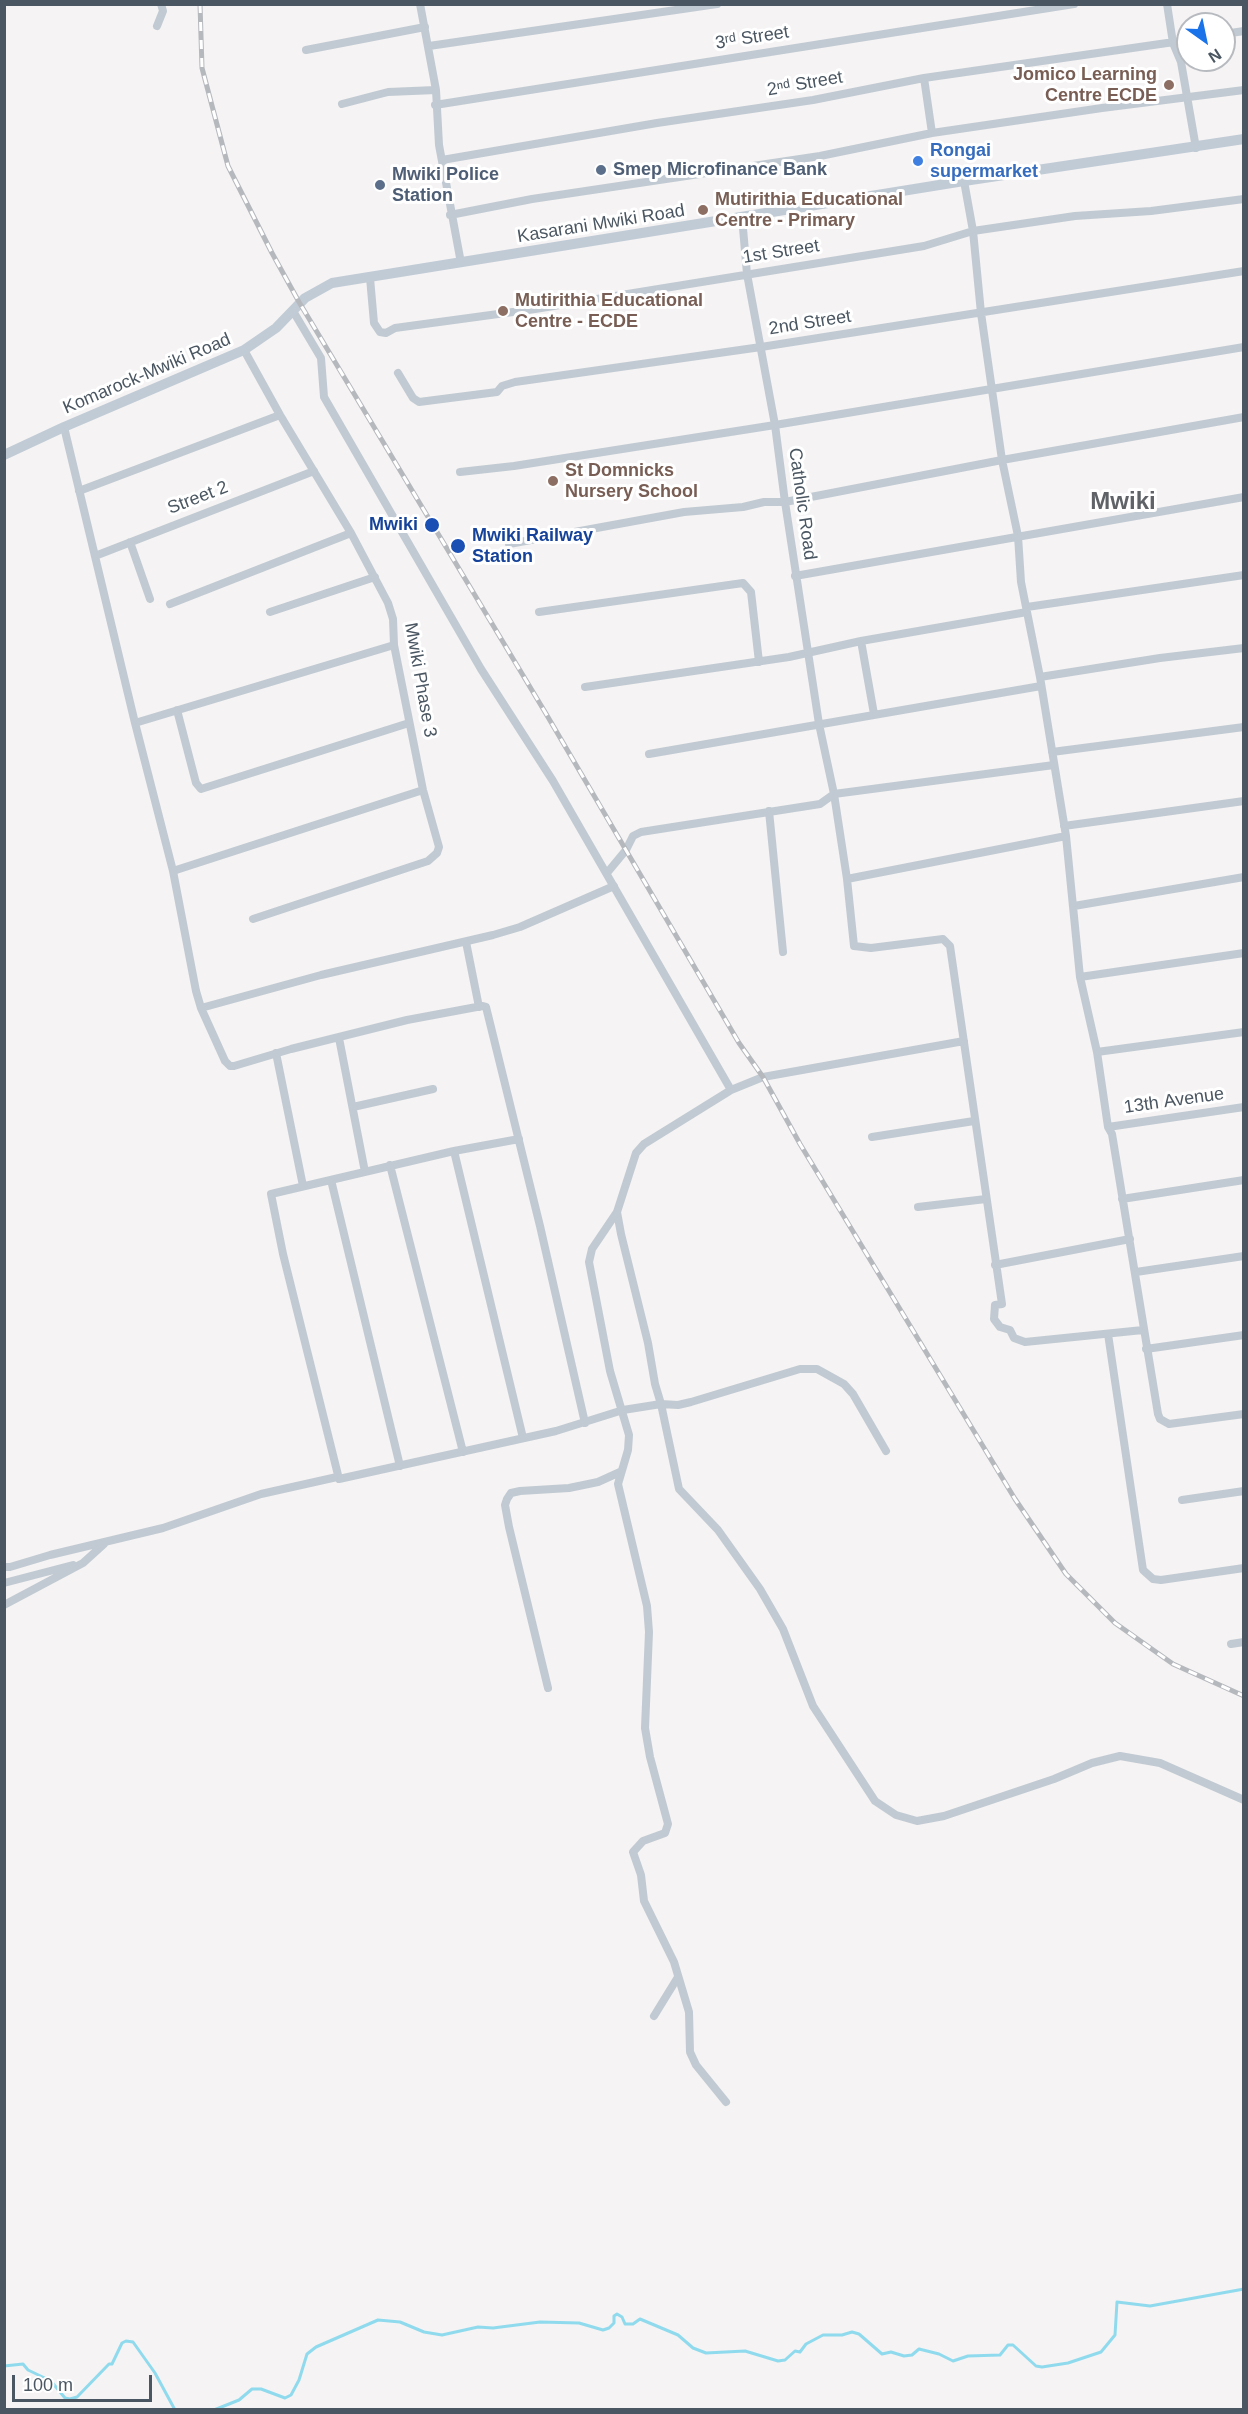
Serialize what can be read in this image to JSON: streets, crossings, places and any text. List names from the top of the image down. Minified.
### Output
{"streets":{"main road":["Kasarani Mwiki Road","Komarock-Mwiki Road"],"street":["3ʳᵈ Street","2ⁿᵈ Street","1st Street","2nd Street","Street 2","Catholic Road","Mwiki Phase 3","13th Avenue"]},"crossings":[["Kasarani Mwiki Road","1st Street"],["Kasarani Mwiki Road","Komarock-Mwiki Road"],["Kasarani Mwiki Road","Catholic Road"],["1st Street","Catholic Road"],["2nd Street","Catholic Road"],["Komarock-Mwiki Road","Mwiki Phase 3"],["Street 2","Mwiki Phase 3"]],"districts":["Mwiki"],"places":["Jomico Learning Centre ECDE","Rongai supermarket","Smep Microfinance Bank","Mwiki Police Station","Mutirithia Educational Centre - Primary","Mutirithia Educational Centre - ECDE","St Domnicks Nursery School","Mwiki","Mwiki Railway Station"],"scale_bar":"100 m","north":"bottom right"}
